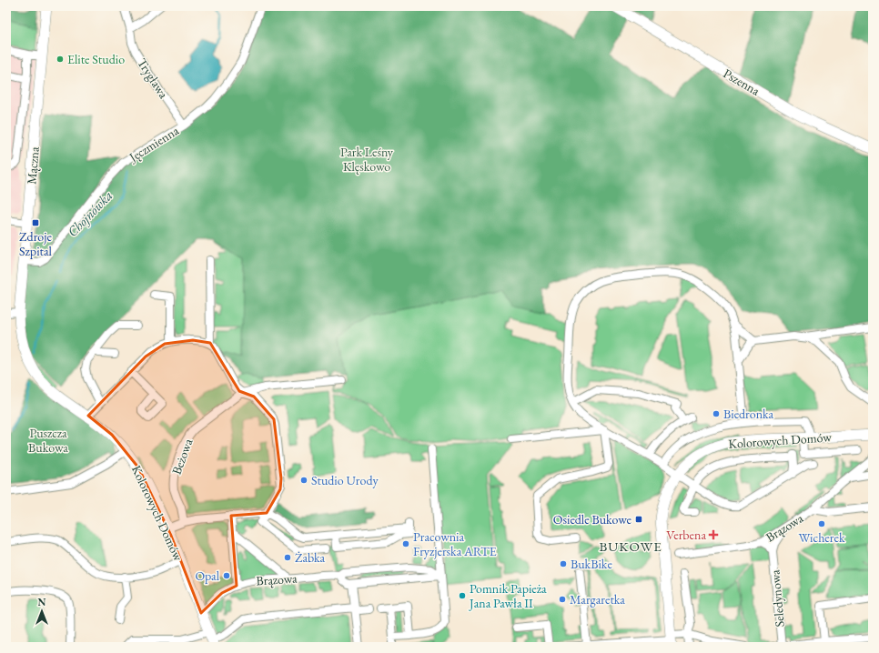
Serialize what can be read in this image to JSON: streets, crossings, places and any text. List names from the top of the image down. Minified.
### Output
{"streets":{"street":["Trygława","Pszenna","Jęczmienna","Mączna","Kolorowych Domów","Beżowa","Brązowa","Seledynowa"]},"crossings":[["Trygława","Jęczmienna"],["Jęczmienna","Mączna"],["Mączna","Kolorowych Domów"],["Kolorowych Domów","Brązowa"],["Brązowa","Seledynowa"]],"districts":["BUKOWE"],"water":["Chojnówka"],"parks":["Park Leśny Klęskowo","Puszcza Bukowa"],"places":{"other":["Elite Studio","Biedronka","Studio Urody","Wicherek","Pracownia Fryzjerska ARTE","Żabka","BukBike","Opal","Pomnik Papieża Jana Pawła II","Margaretka"],"transit":["Zdroje Szpital","Osiedle Bukowe"],"health":["Verbena"]},"north":"top"}
